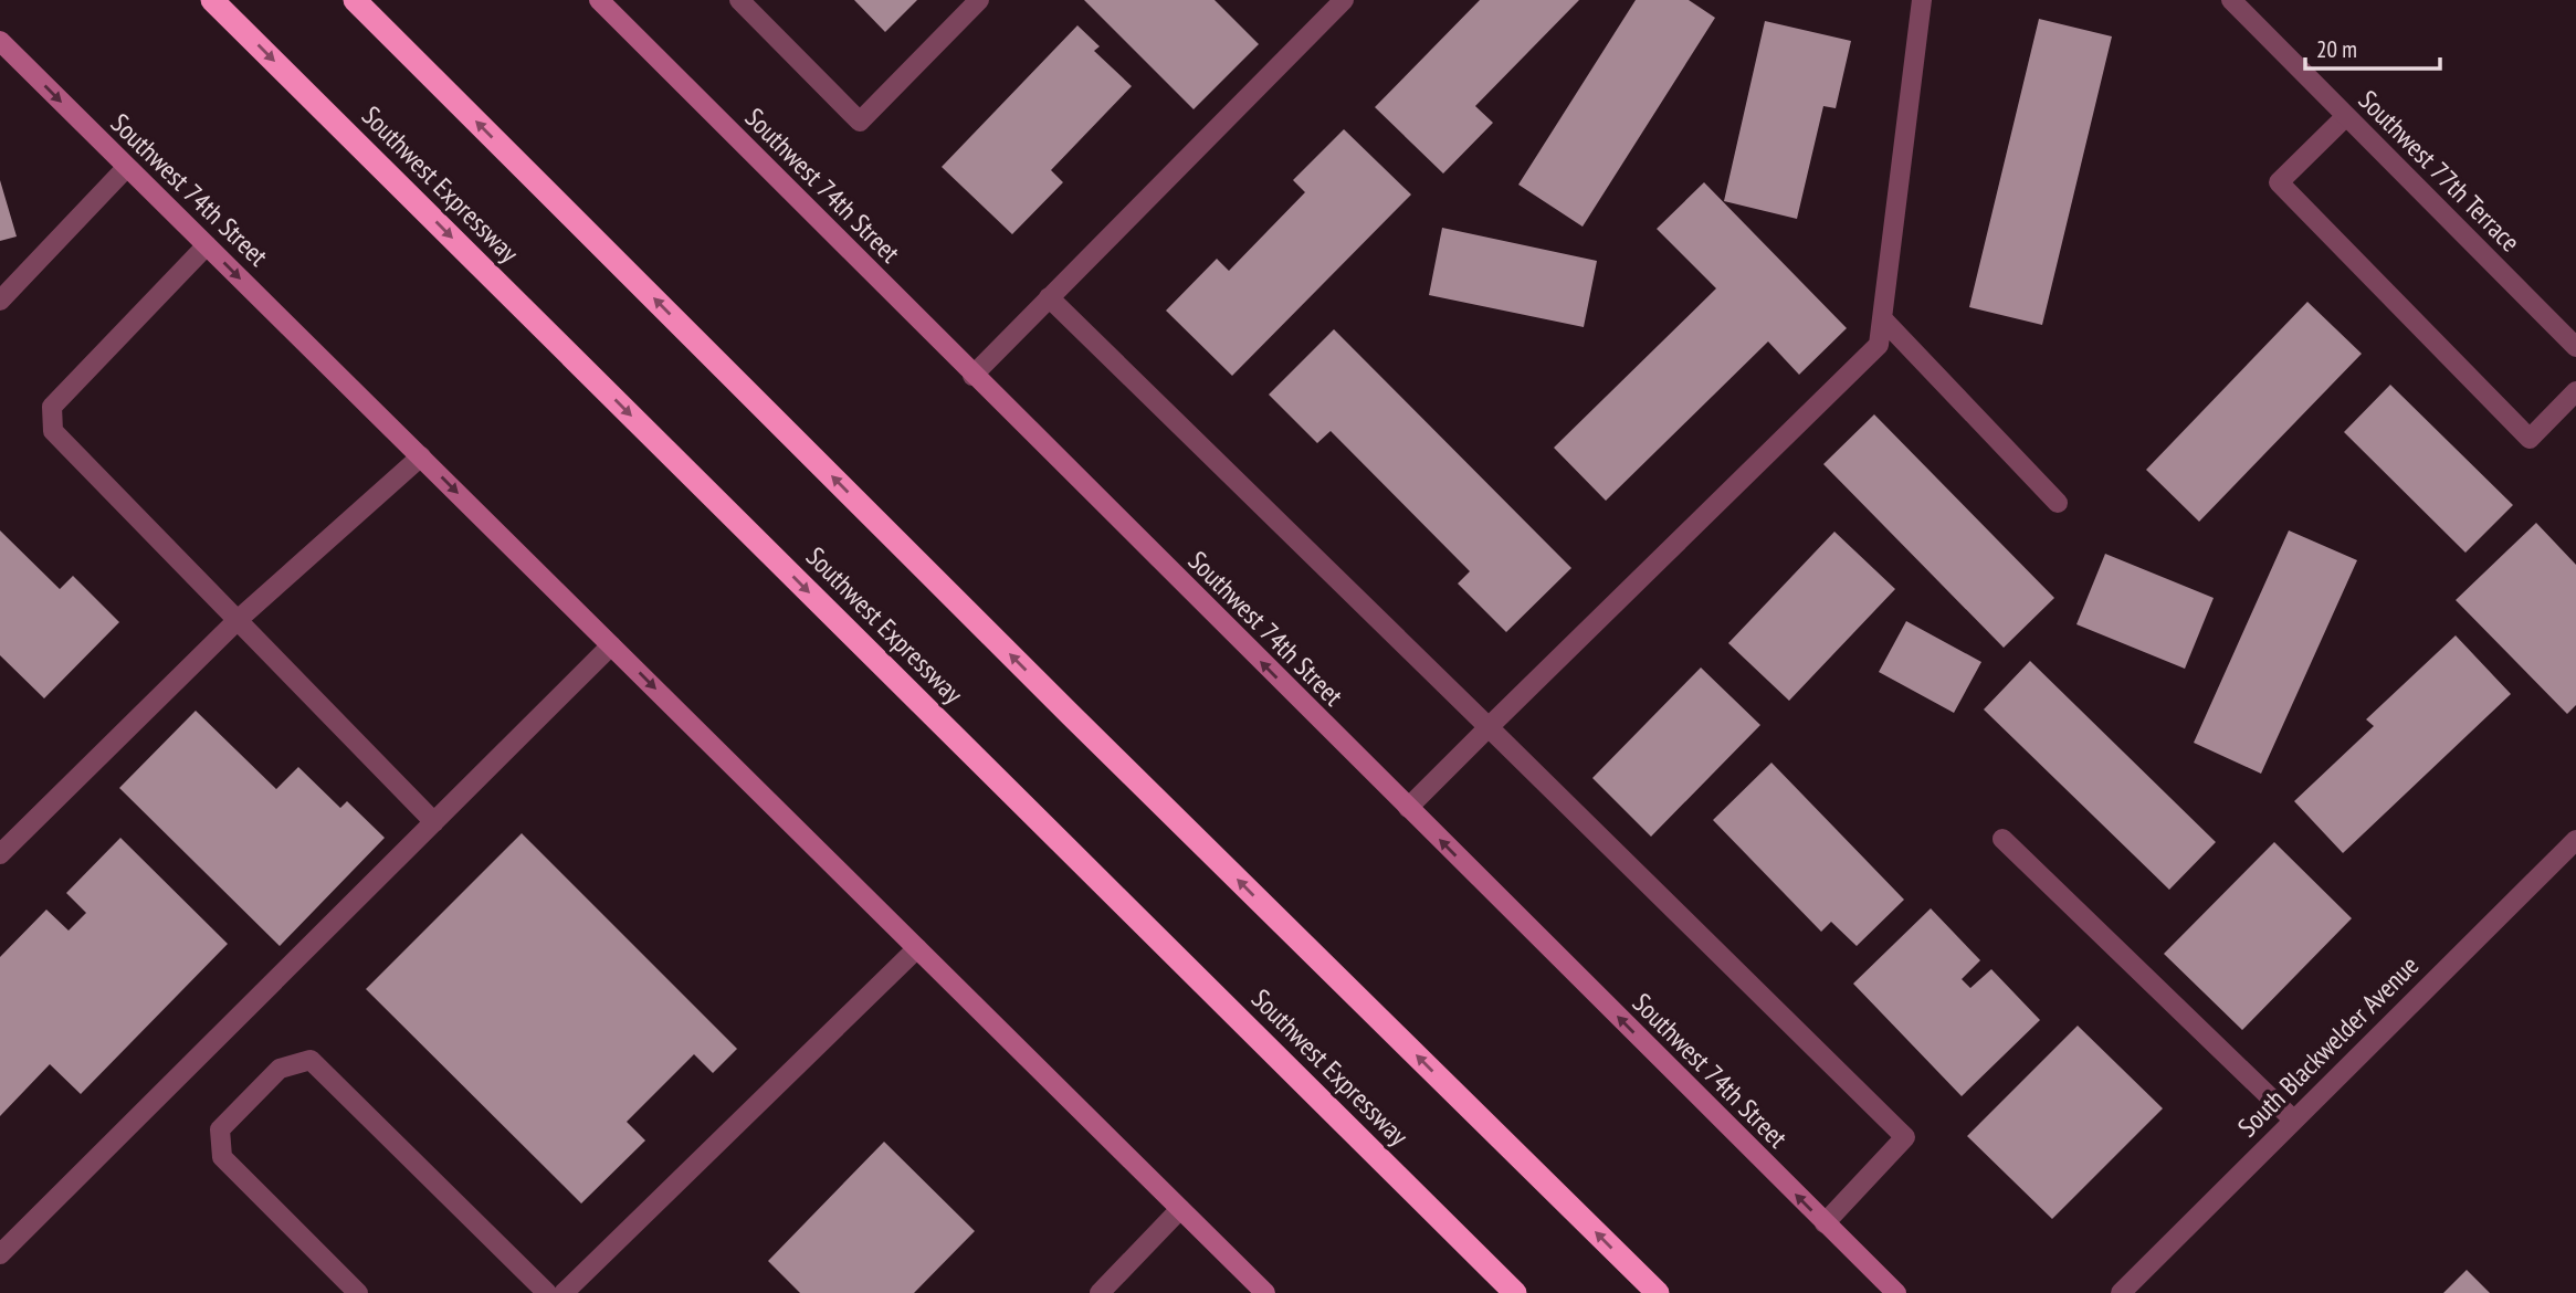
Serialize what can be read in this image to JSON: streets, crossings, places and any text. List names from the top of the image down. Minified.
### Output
{"streets":{"highway":["Southwest Expressway"],"main road":["Southwest 74th Street"],"street":["Southwest 77th Terrace","South Blackwelder Avenue"]},"scale_bar":"20 m"}
